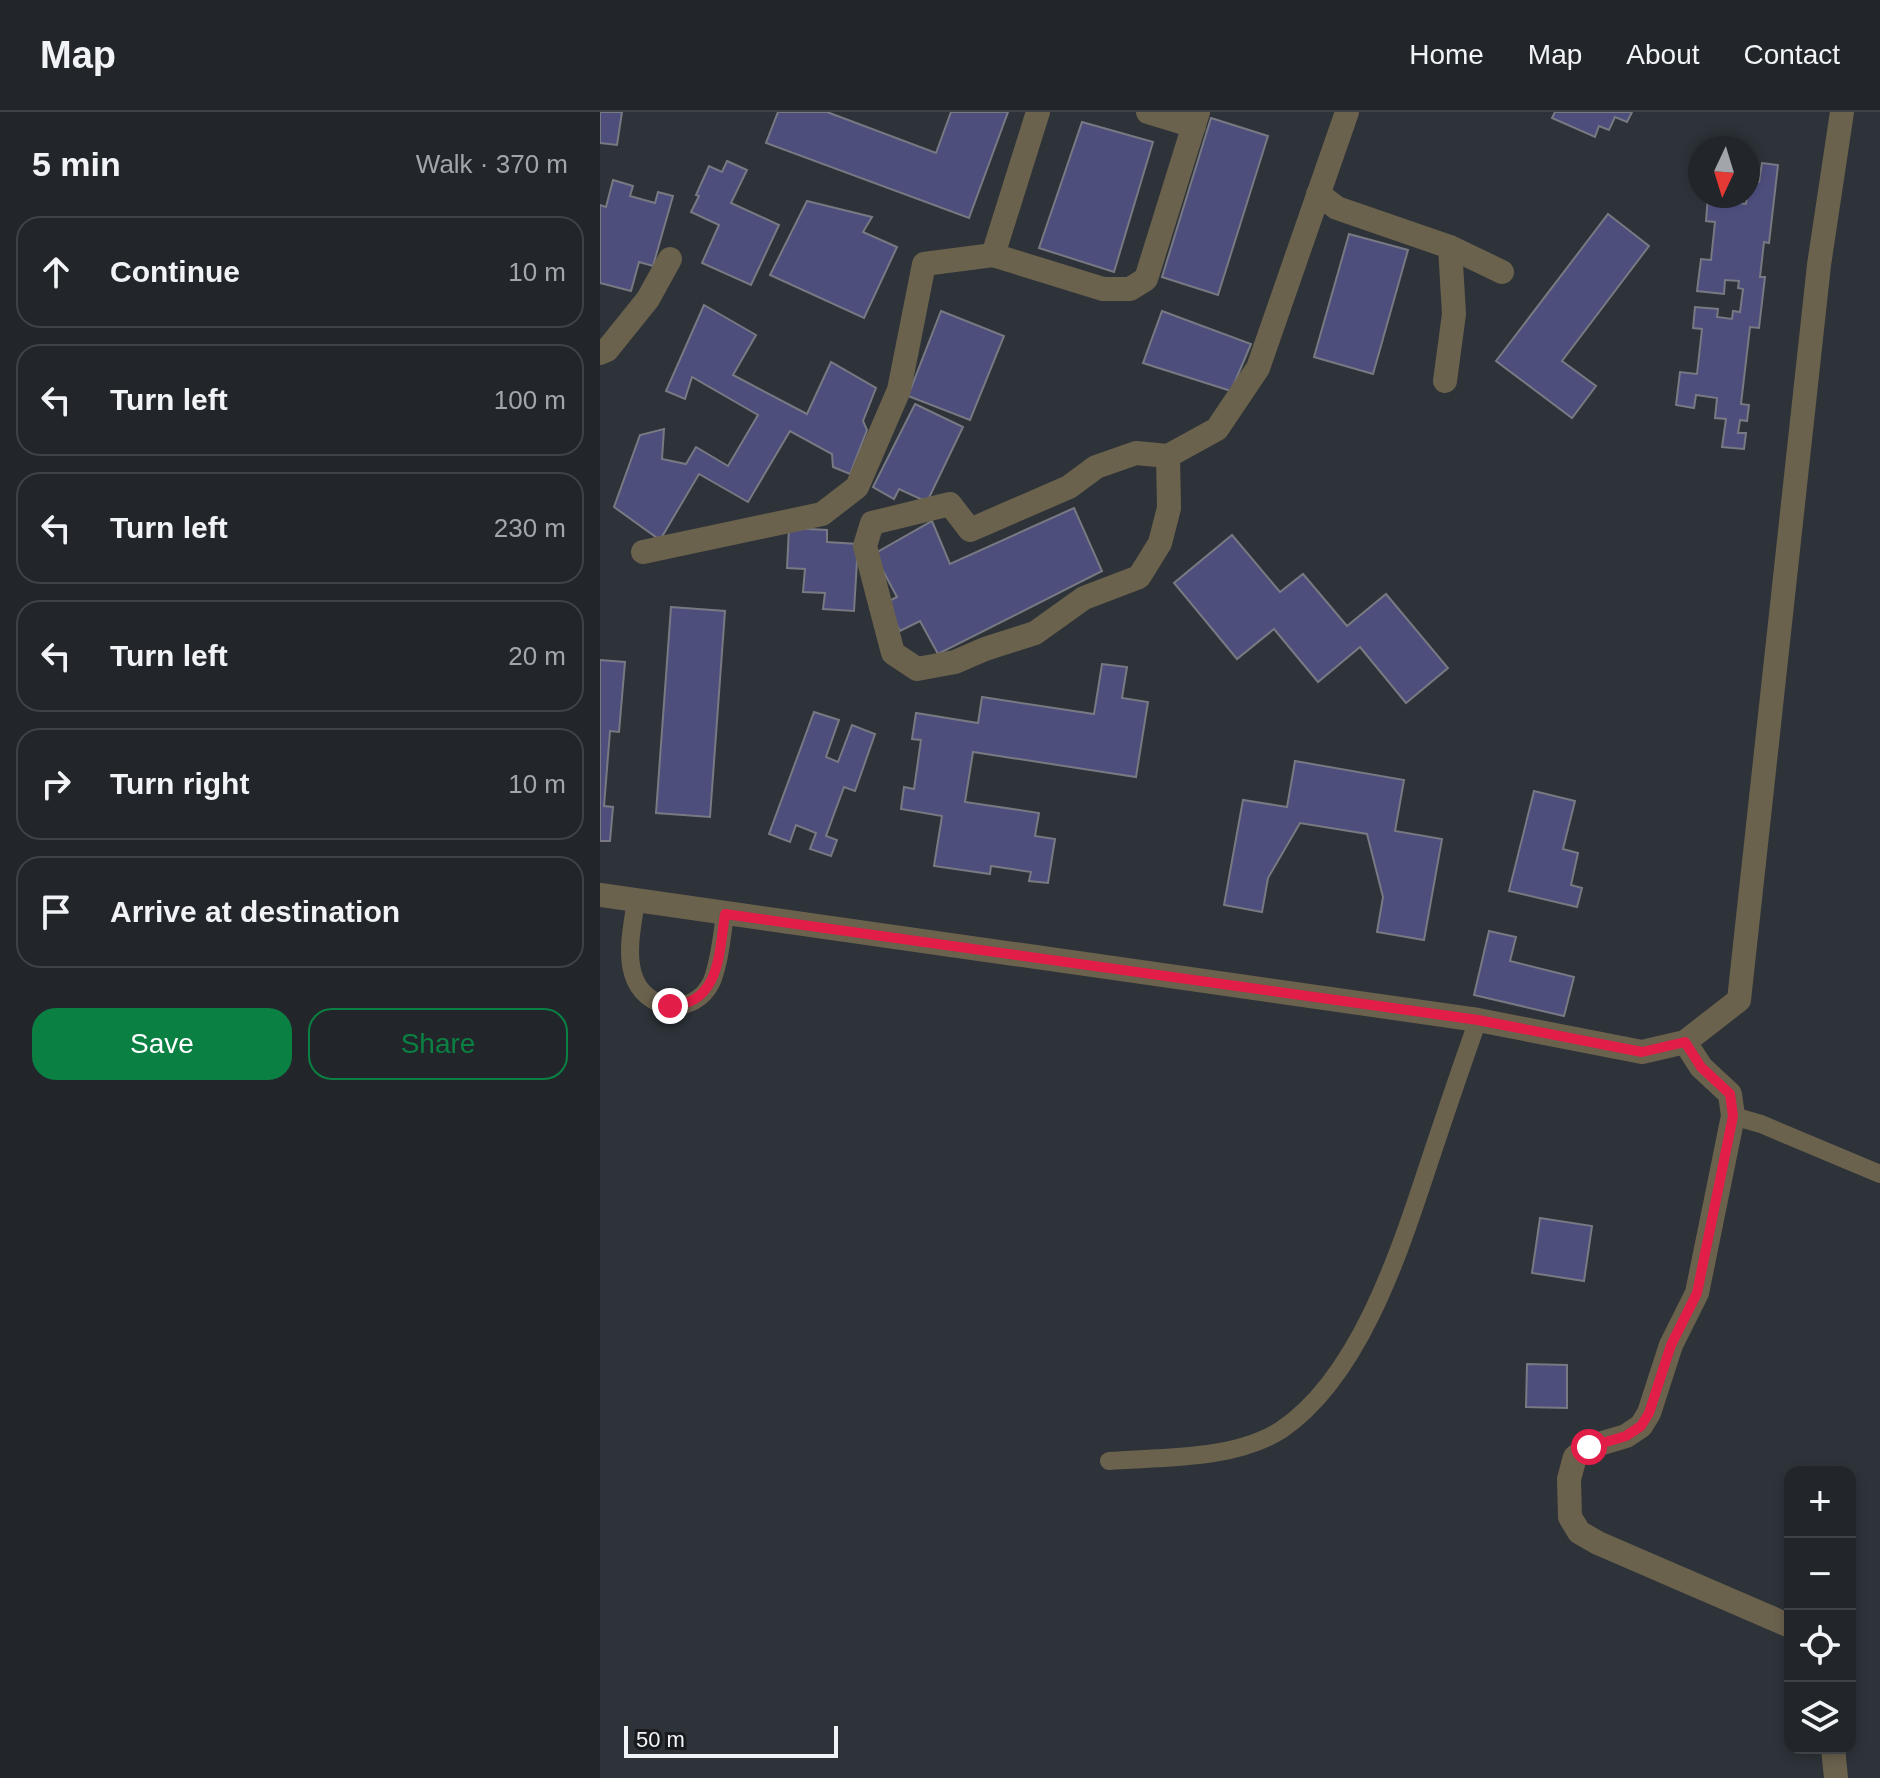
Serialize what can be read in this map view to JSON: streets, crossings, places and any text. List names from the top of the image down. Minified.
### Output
{"scale_bar":"50 m","north":"bottom","page":{"header":"Map","nav":["Home","Map","About","Contact"],"heading":["5 min","Walk · 370 m"],"list":[["Continue","10 m"],["Turn left","100 m"],["Turn left","230 m"],["Turn left","20 m"],["Turn right","10 m"],"Arrive at destination"],"buttons":["Save","Share"],"map_buttons":["+","−"],"scale":"50 m"}}
